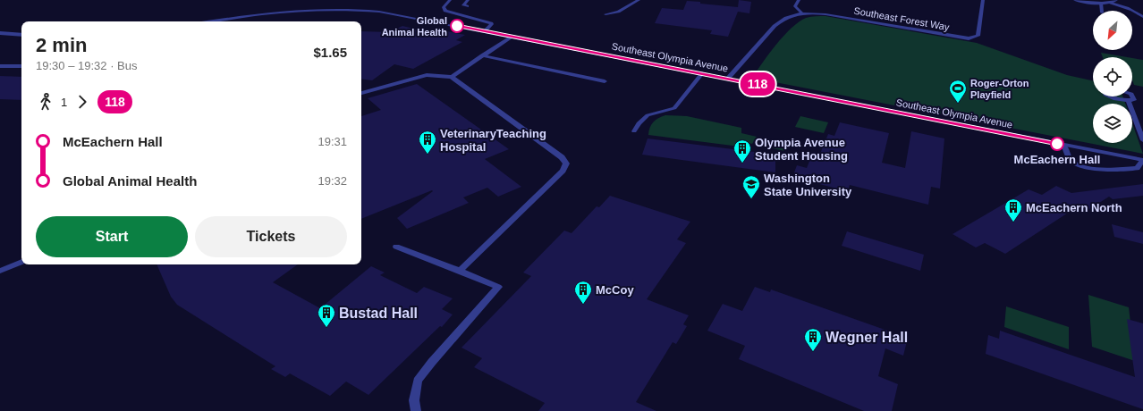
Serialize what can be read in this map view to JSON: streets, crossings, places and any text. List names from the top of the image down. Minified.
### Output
{"streets":{"street":["Southeast Forest Way","Southeast Olympia Avenue"]},"crossings":[["Southeast Forest Way","Southeast Olympia Avenue"]],"places":{"other":["Global Animal Health","McEachern Hall"],"sports":["Roger-Orton Playfield"],"building":["VeterinaryTeaching Hospital","Olympia Avenue Student Housing","McEachern North","McCoy","Bustad Hall","Wegner Hall"],"school or university":["Washington State University"]},"lines":["bus line 118"],"north":"bottom left","page":{"on_map":"118","heading":["2 min","19:30 – 19:32 · Bus","$1.65"],"legs":["1","118"],"list":[{"name":"McEachern Hall","value":"19:31"},{"name":"Global Animal Health","value":"19:32"}],"buttons":["Start","Tickets"]}}
